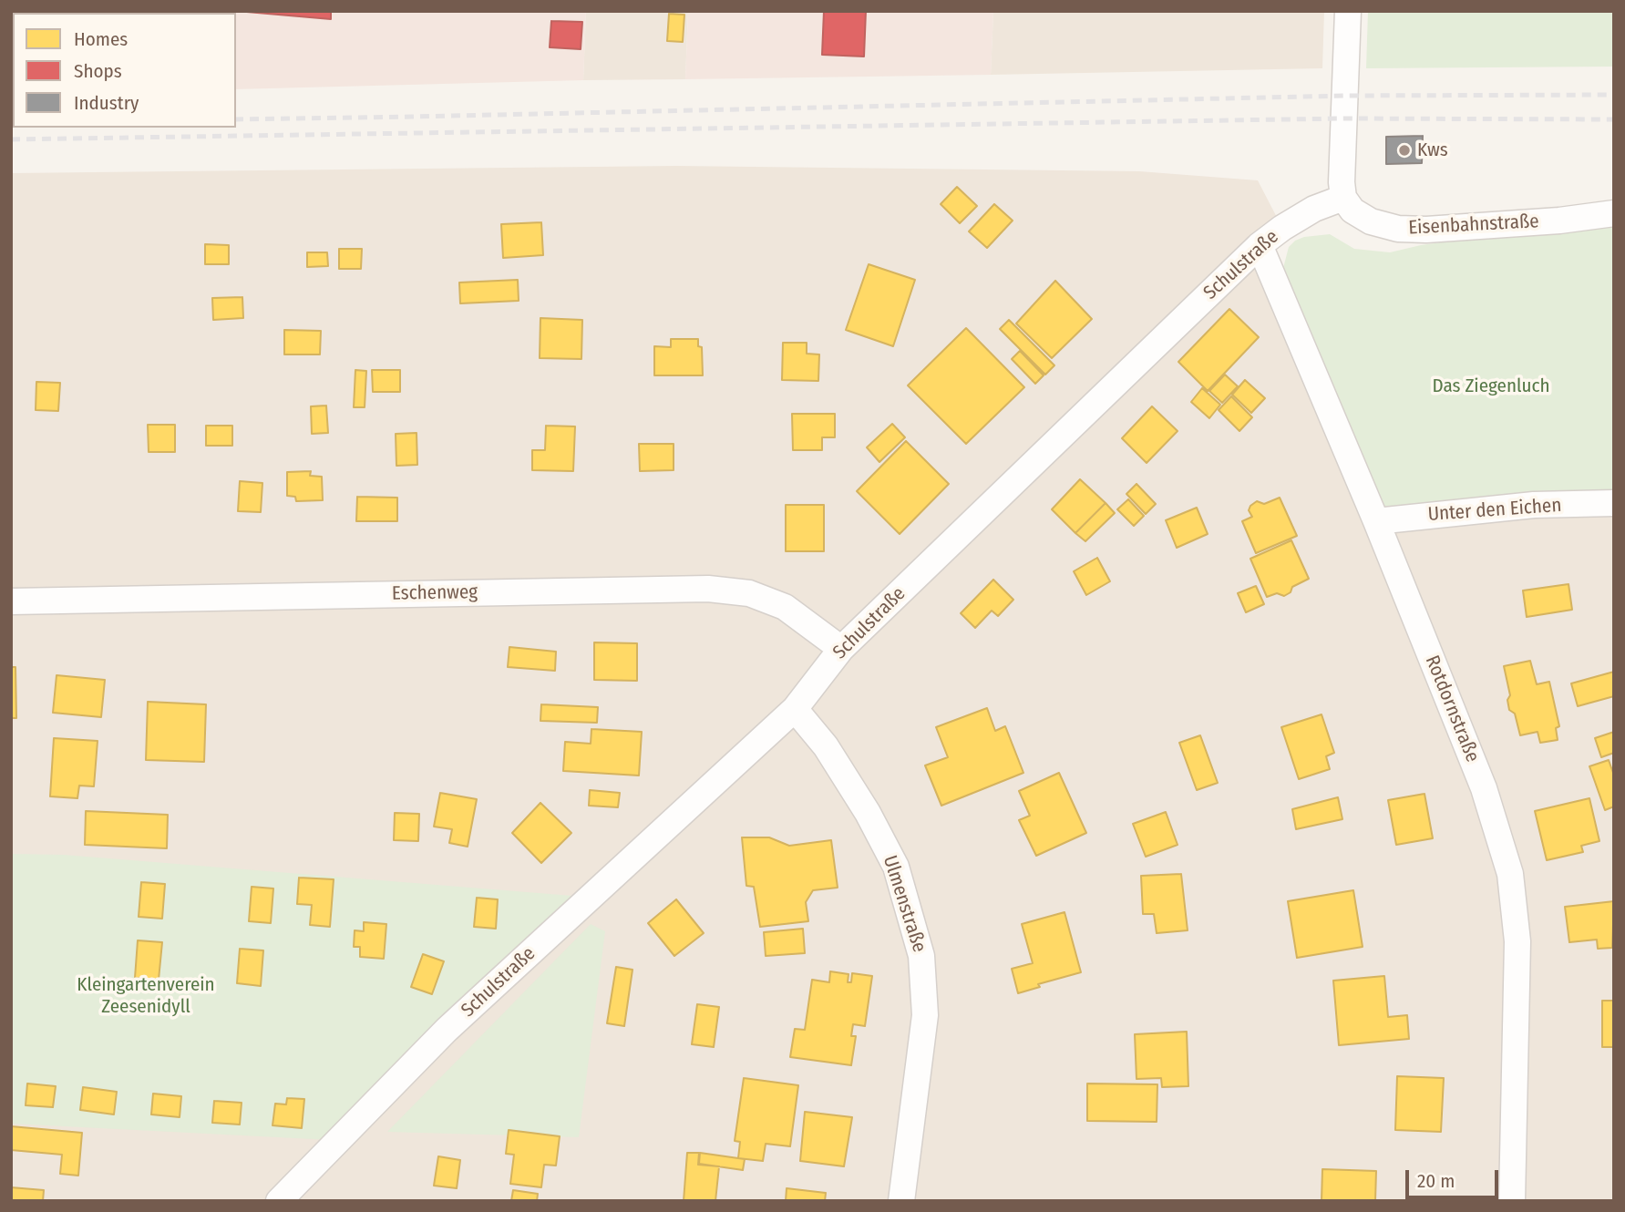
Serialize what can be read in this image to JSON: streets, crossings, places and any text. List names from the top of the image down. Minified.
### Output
{"streets":{"street":["Eisenbahnstraße","Schulstraße","Unter den Eichen","Eschenweg","Rotdornstraße","Ulmenstraße"]},"crossings":[["Eisenbahnstraße","Schulstraße"],["Schulstraße","Eschenweg"],["Schulstraße","Rotdornstraße"],["Schulstraße","Ulmenstraße"],["Unter den Eichen","Rotdornstraße"]],"parks":["Das Ziegenluch","Kleingartenverein Zeesenidyll"],"places":["Kws"],"legend":["Homes","Shops","Industry"],"scale_bar":"20 m"}
